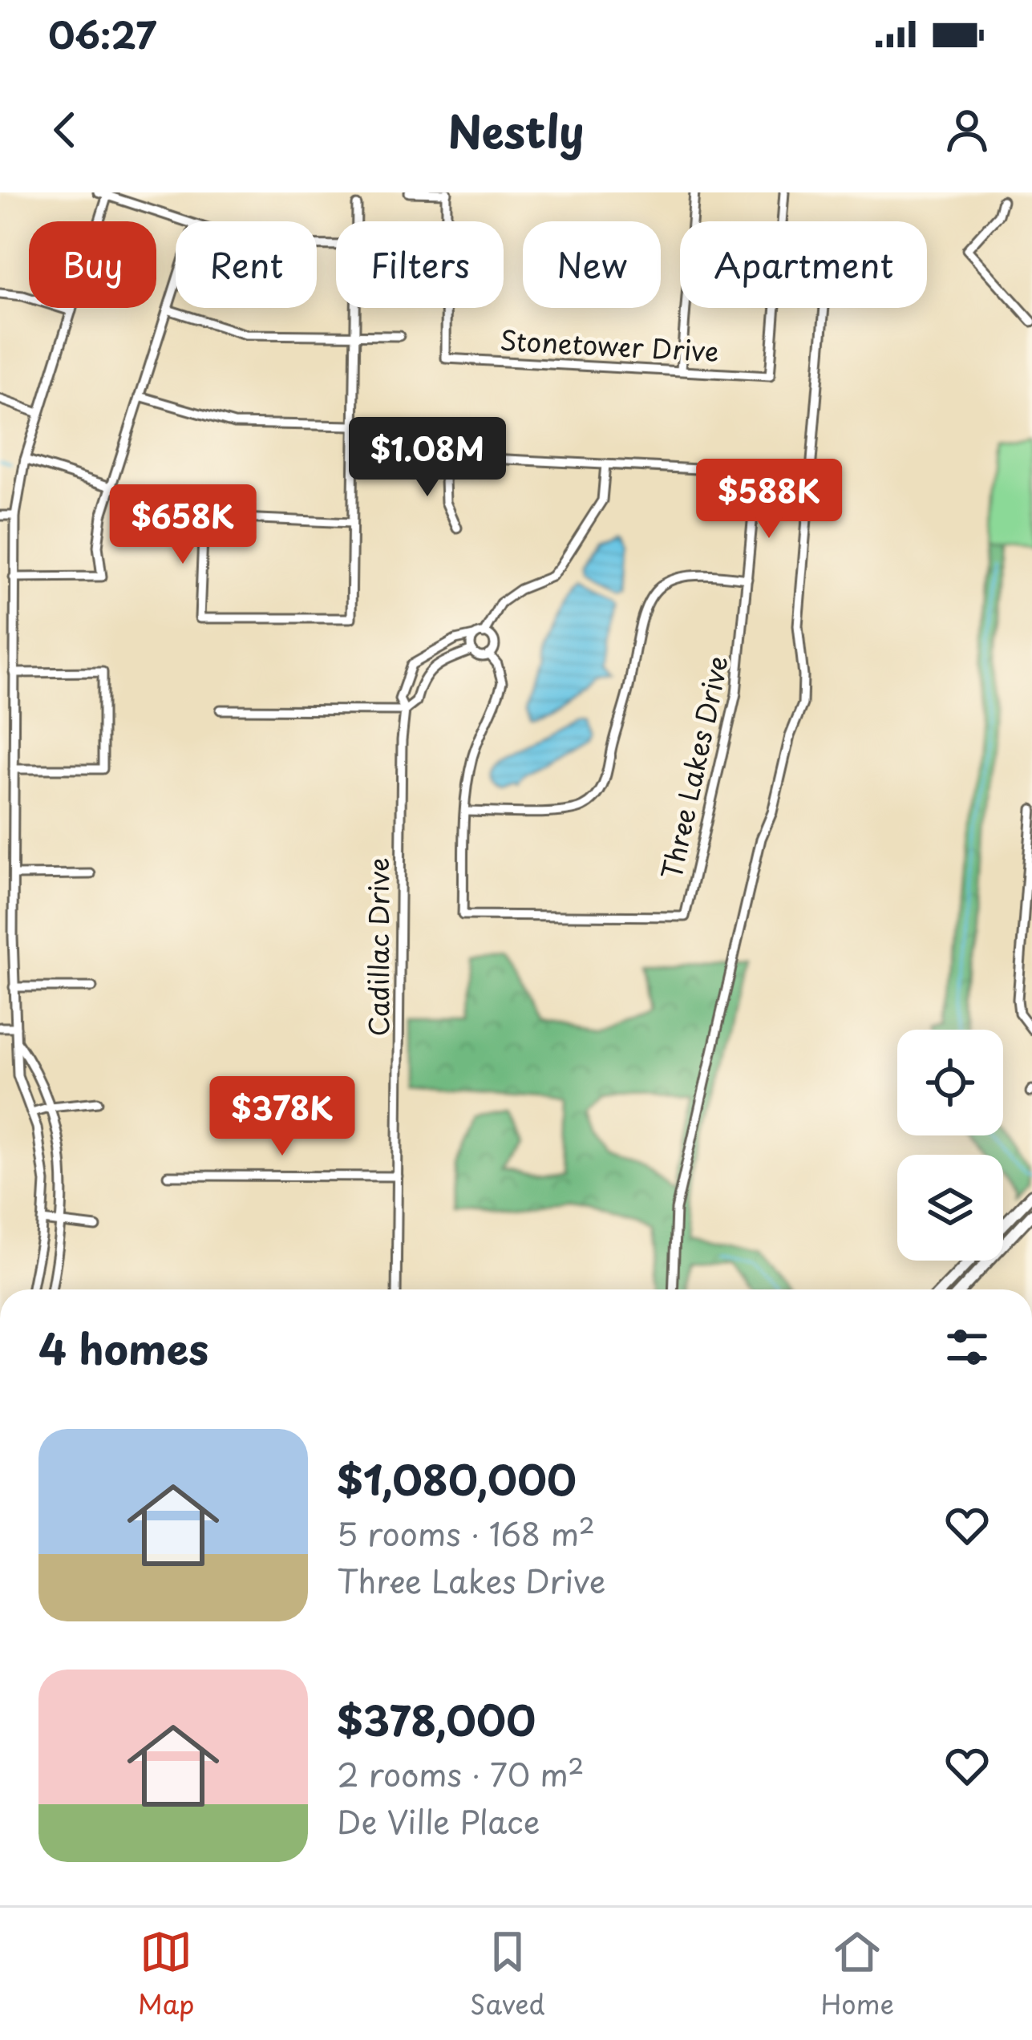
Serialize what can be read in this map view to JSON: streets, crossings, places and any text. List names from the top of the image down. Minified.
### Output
{"streets":{"street":["Stonetower Drive","Three Lakes Drive","Cadillac Drive"]},"page":{"status":"06:27","header":"Nestly","chip":["Buy","Rent","Filters","New","Apartment"],"price":["$1.08M","$588K","$658K","$378K"],"heading":"4 homes","list":[{"name":"$1,080,000","note":"5 rooms · 168 m² · Three Lakes Drive"},{"name":"$378,000","note":"2 rooms · 70 m² · De Ville Place"}],"tabs":["Map","Saved","Home"]}}
